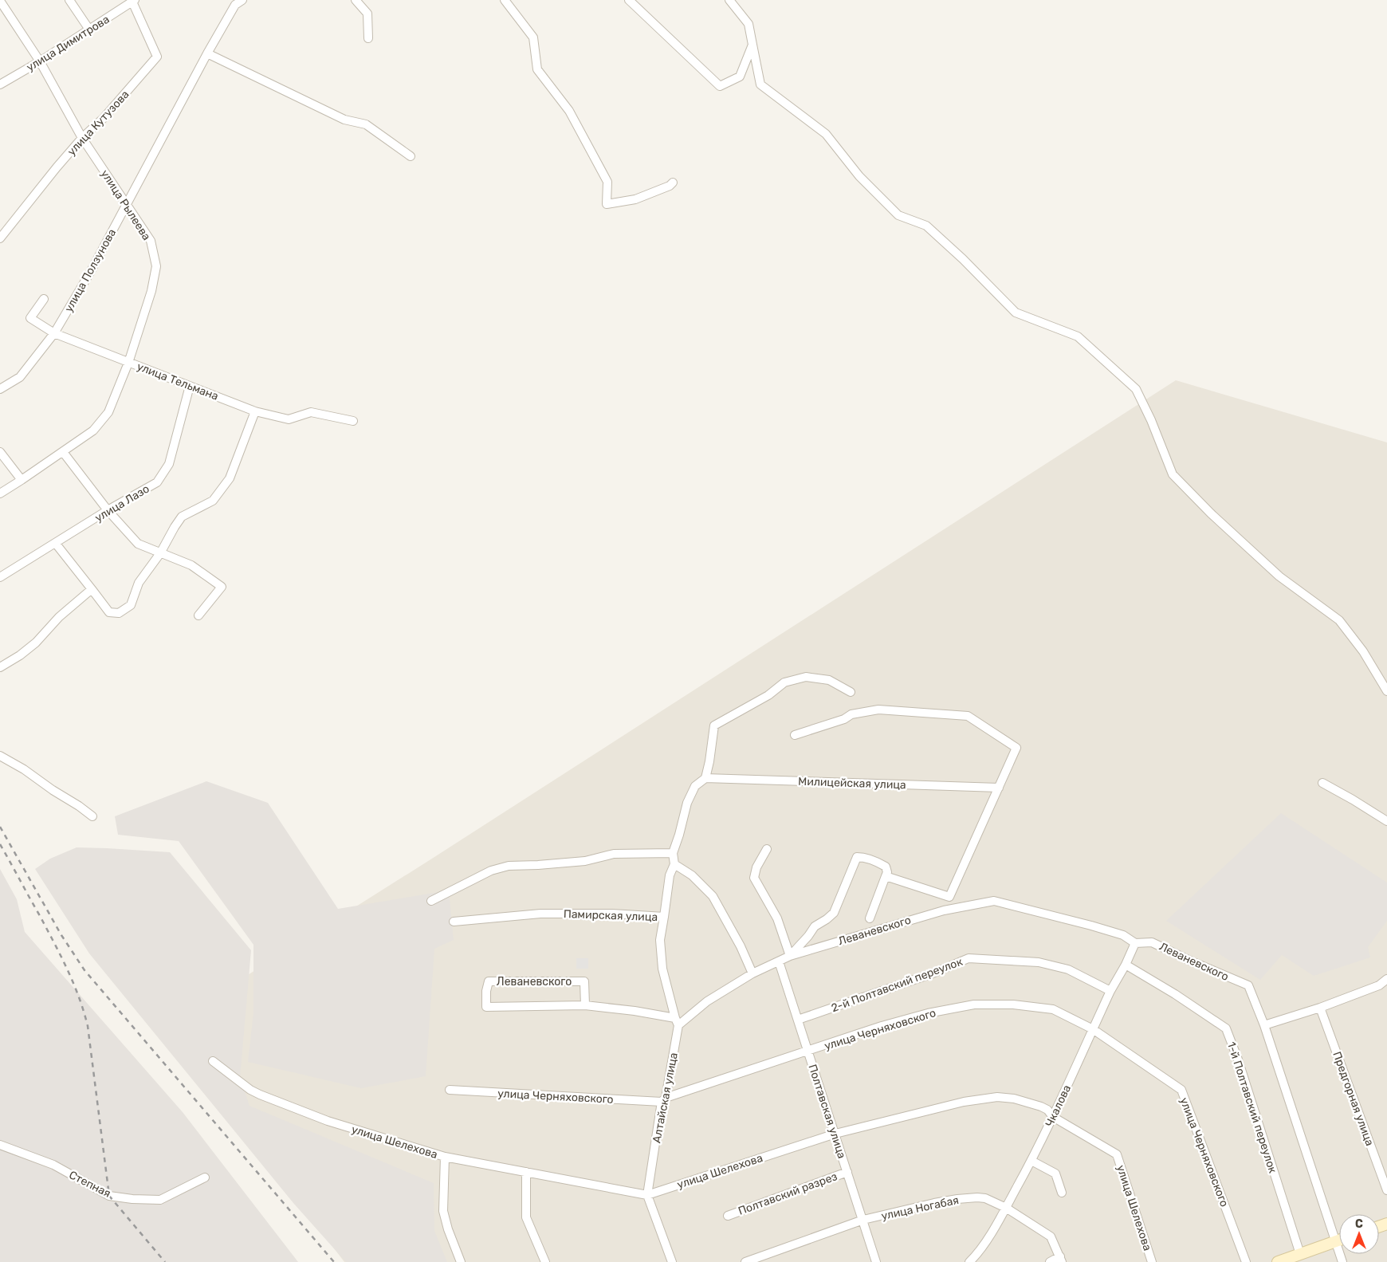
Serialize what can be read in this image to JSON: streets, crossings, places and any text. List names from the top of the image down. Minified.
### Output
{"streets":{"street":["улица Димитрова","улица Кутузова","улица Рылеева","улица Ползунова","улица Тельмана","улица Лазо","Милицейская улица","Памирская улица","Леваневского","2-й Полтавский переулок","улица Черняховского","Алтайская улица","Предгорная улица","Чкалова","1-й Полтавский переулок","Полтавская улица","улица Шелехова","Степная","Полтавский разрез","улица Ногабая"]},"crossings":[["улица Димитрова","улица Кутузова"],["улица Димитрова","улица Рылеева"],["улица Кутузова","улица Рылеева"],["улица Рылеева","улица Ползунова"],["улица Рылеева","улица Тельмана"],["улица Ползунова","улица Тельмана"],["улица Тельмана","улица Лазо"],["Памирская улица","Леваневского"],["Памирская улица","Алтайская улица"],["Леваневского","Алтайская улица"],["Леваневского","Чкалова"],["Леваневского","Полтавская улица"],["2-й Полтавский переулок","Чкалова"],["2-й Полтавский переулок","Полтавская улица"],["улица Черняховского","Алтайская улица"],["улица Черняховского","Чкалова"],["улица Черняховского","Полтавская улица"],["Алтайская улица","улица Шелехова"],["Чкалова","1-й Полтавский переулок"],["Чкалова","улица Шелехова"],["Чкалова","улица Ногабая"],["Полтавская улица","улица Шелехова"],["Полтавская улица","Полтавский разрез"],["Полтавская улица","улица Ногабая"]],"north":"top"}
